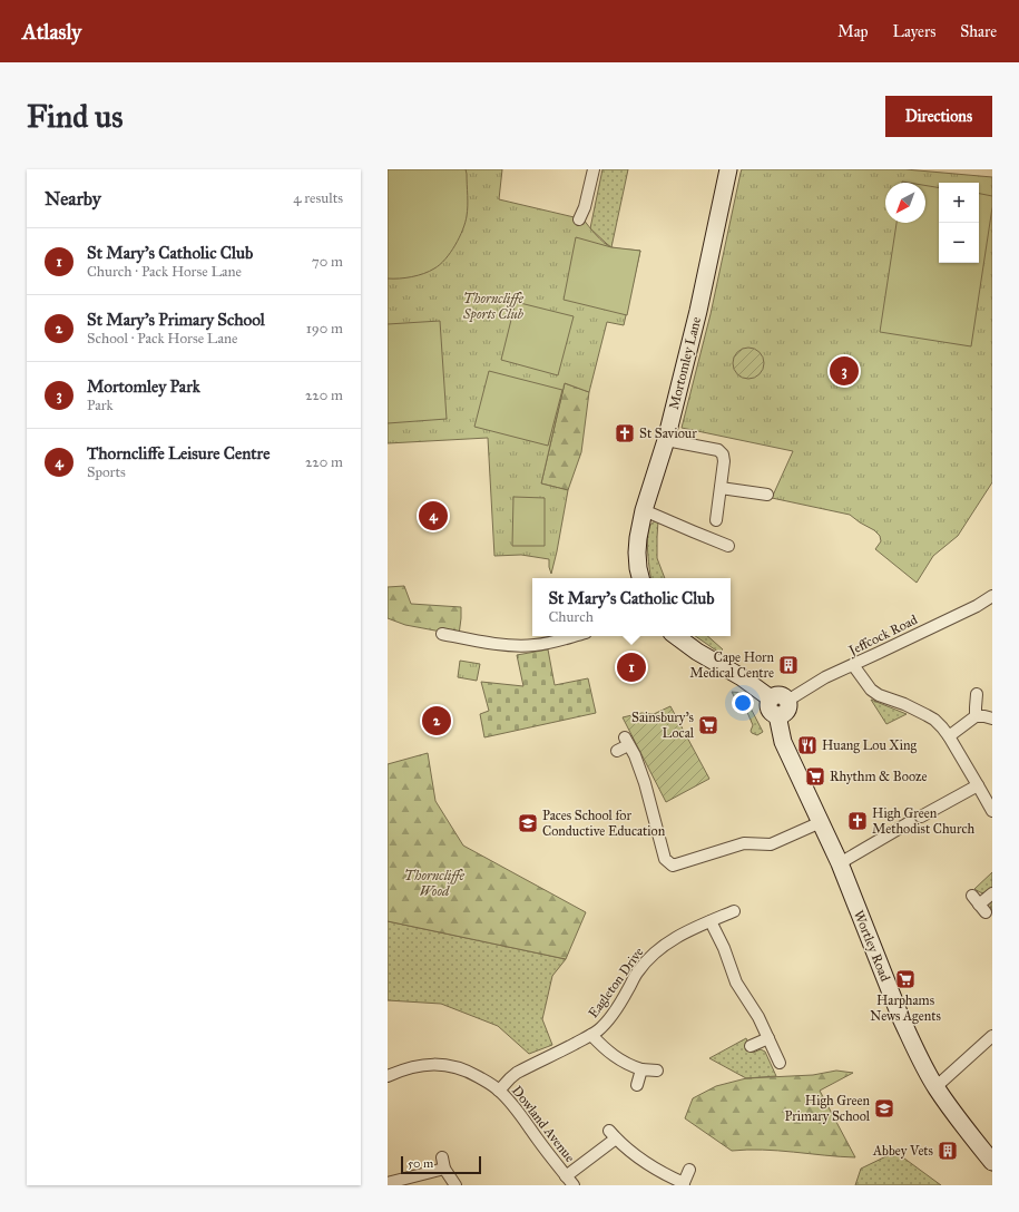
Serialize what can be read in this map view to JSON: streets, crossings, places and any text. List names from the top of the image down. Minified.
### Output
{"streets":{"street":["Mortomley Lane","Jeffcock Road","Wortley Road","Eagleton Drive","Dowland Avenue"]},"crossings":[["Jeffcock Road","Wortley Road"],["Eagleton Drive","Dowland Avenue"]],"parks":["Thorncliffe Sports Club","Thorncliffe Wood"],"places":{"church":["St Saviour","High Green Methodist Church"],"building":["Cape Horn Medical Centre","Abbey Vets"],"supermarket":["Sainsbury's Local","Rhythm & Booze","Harphams News Agents"],"restaurant":["Huang Lou Xing"],"school or university":["Paces School for Conductive Education","High Green Primary School"]},"scale_bar":"50 m","north":"bottom left","page":{"header":"Atlasly","nav":["Map","Layers","Share"],"buttons":"Directions","title":"Find us","heading":["Nearby","4 results"],"map_buttons":["+","−"],"list":[{"mark":"1","name":"St Mary's Catholic Club","note":"Church · Pack Horse Lane","value":"70 m"},{"mark":"2","name":"St Mary's Primary School","note":"School · Pack Horse Lane","value":"190 m"},{"mark":"3","name":"Mortomley Park","note":"Park","value":"220 m"},{"mark":"4","name":"Thorncliffe Leisure Centre","note":"Sports","value":"220 m"}],"pins":["3","4","1","2"],"popup":["St Mary's Catholic Club","Church"],"scale":"50 m"}}
